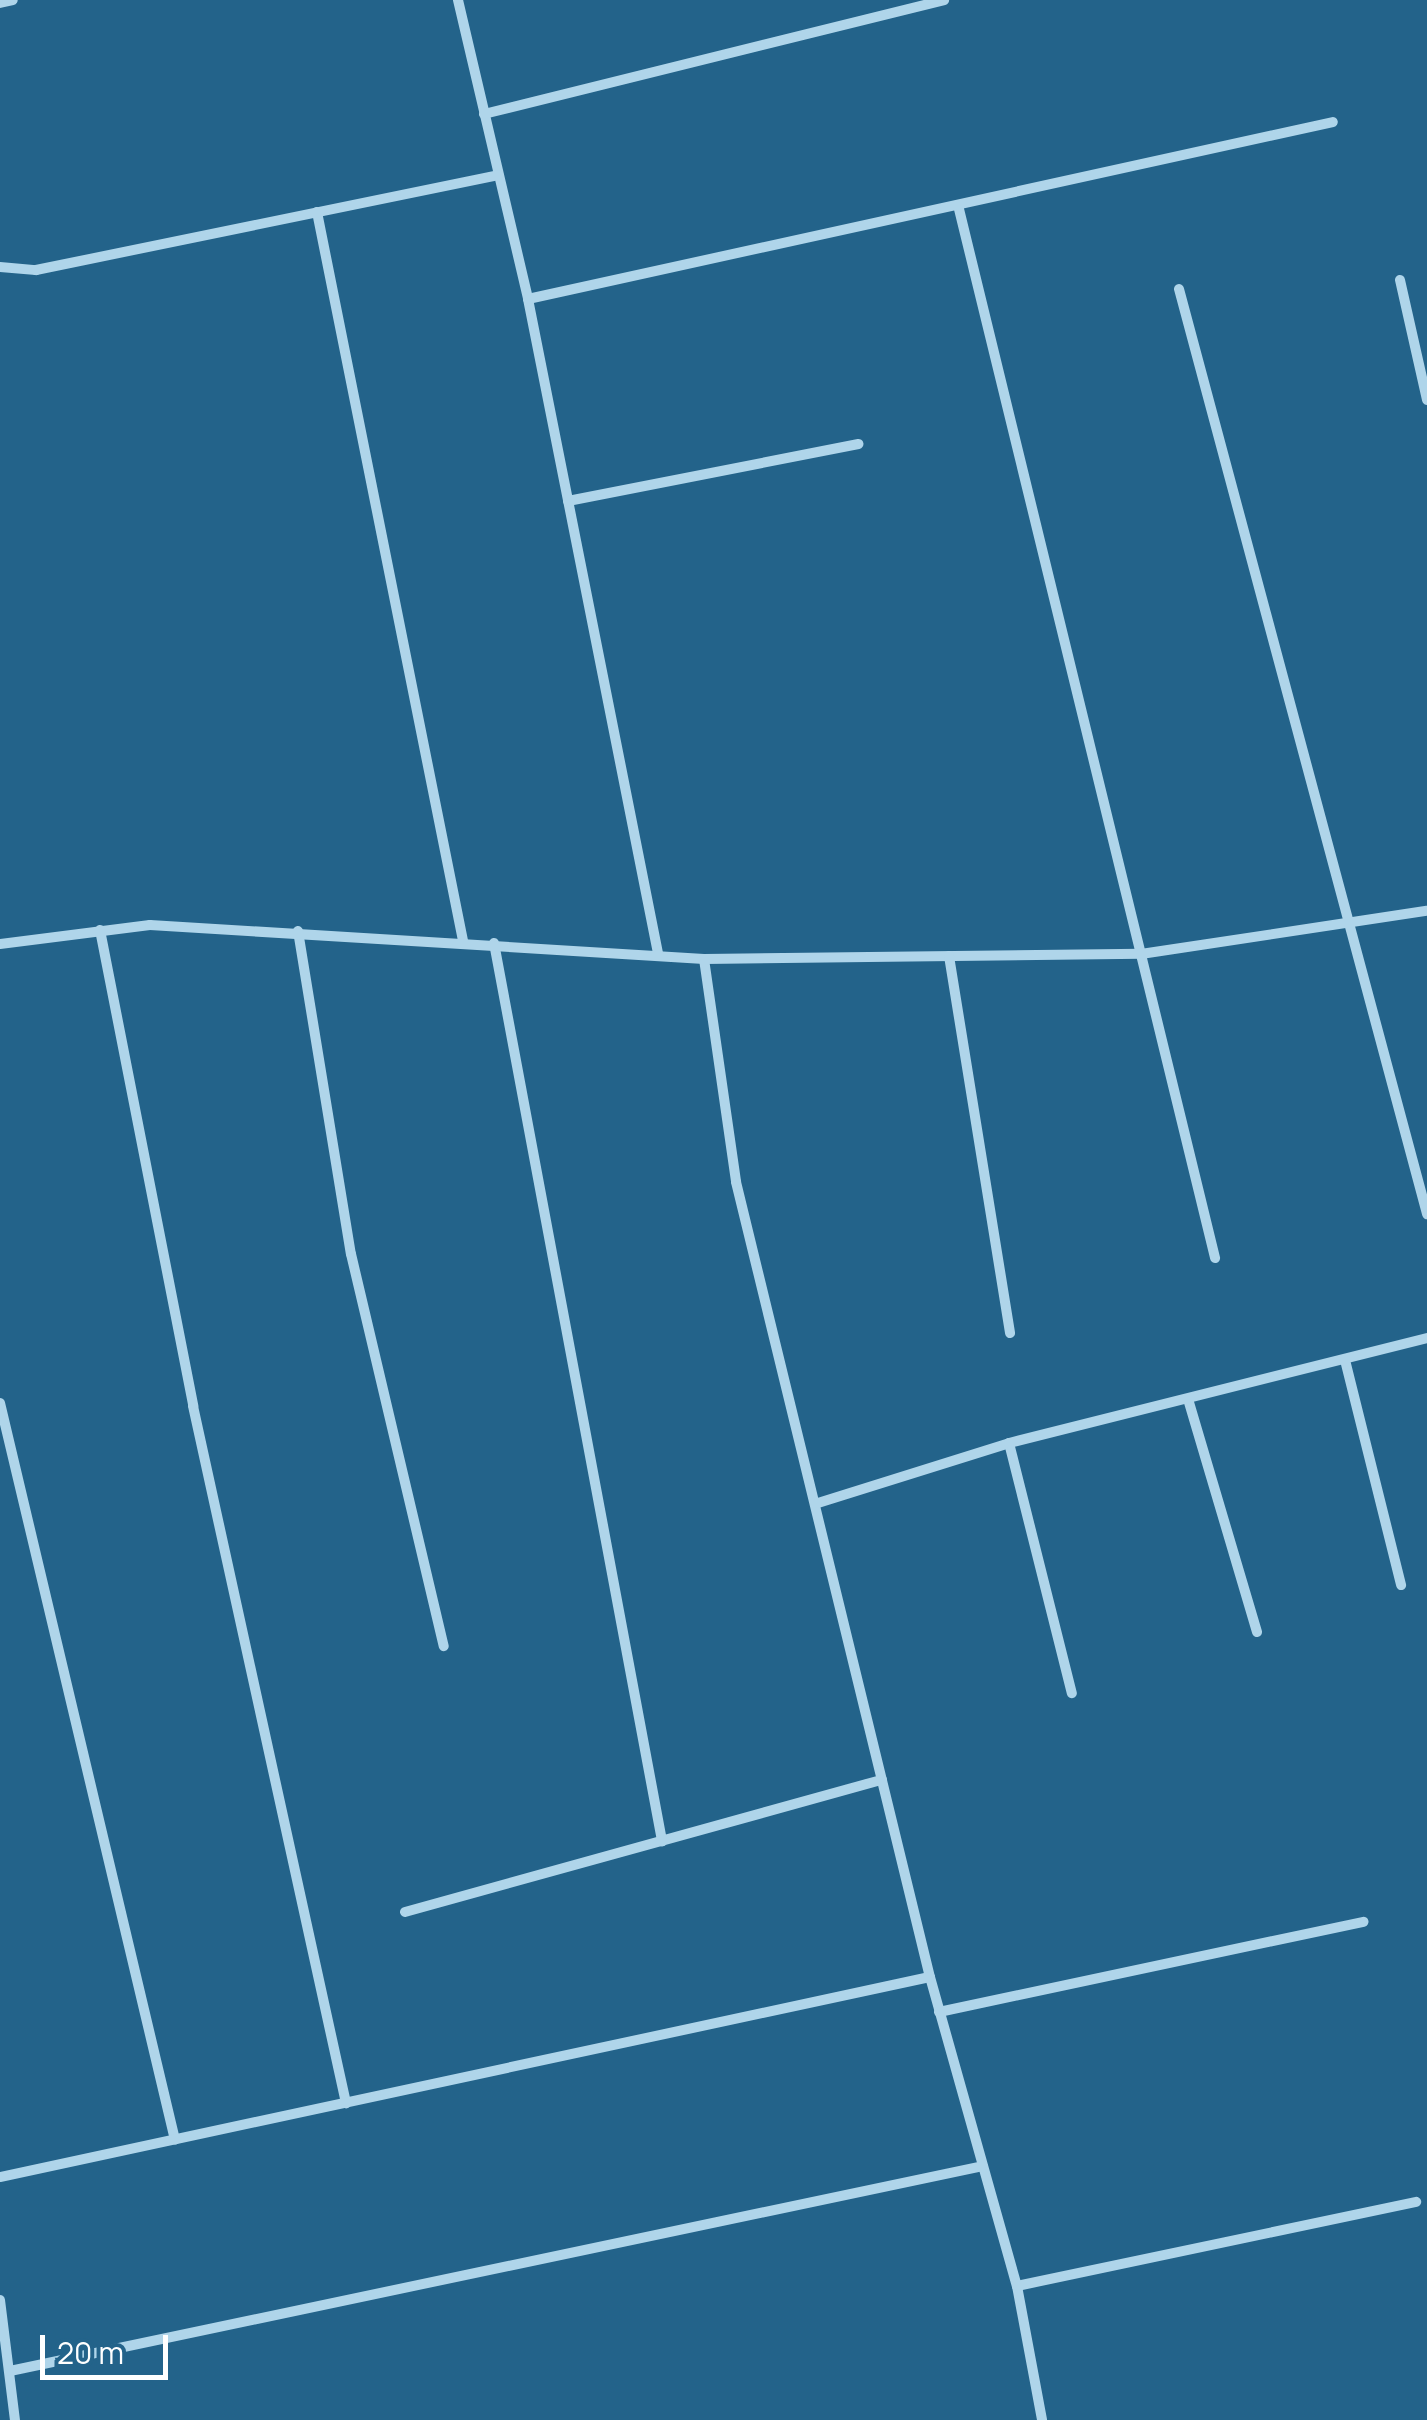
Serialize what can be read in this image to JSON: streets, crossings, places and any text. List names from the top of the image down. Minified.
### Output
{"scale_bar":"20 m"}
